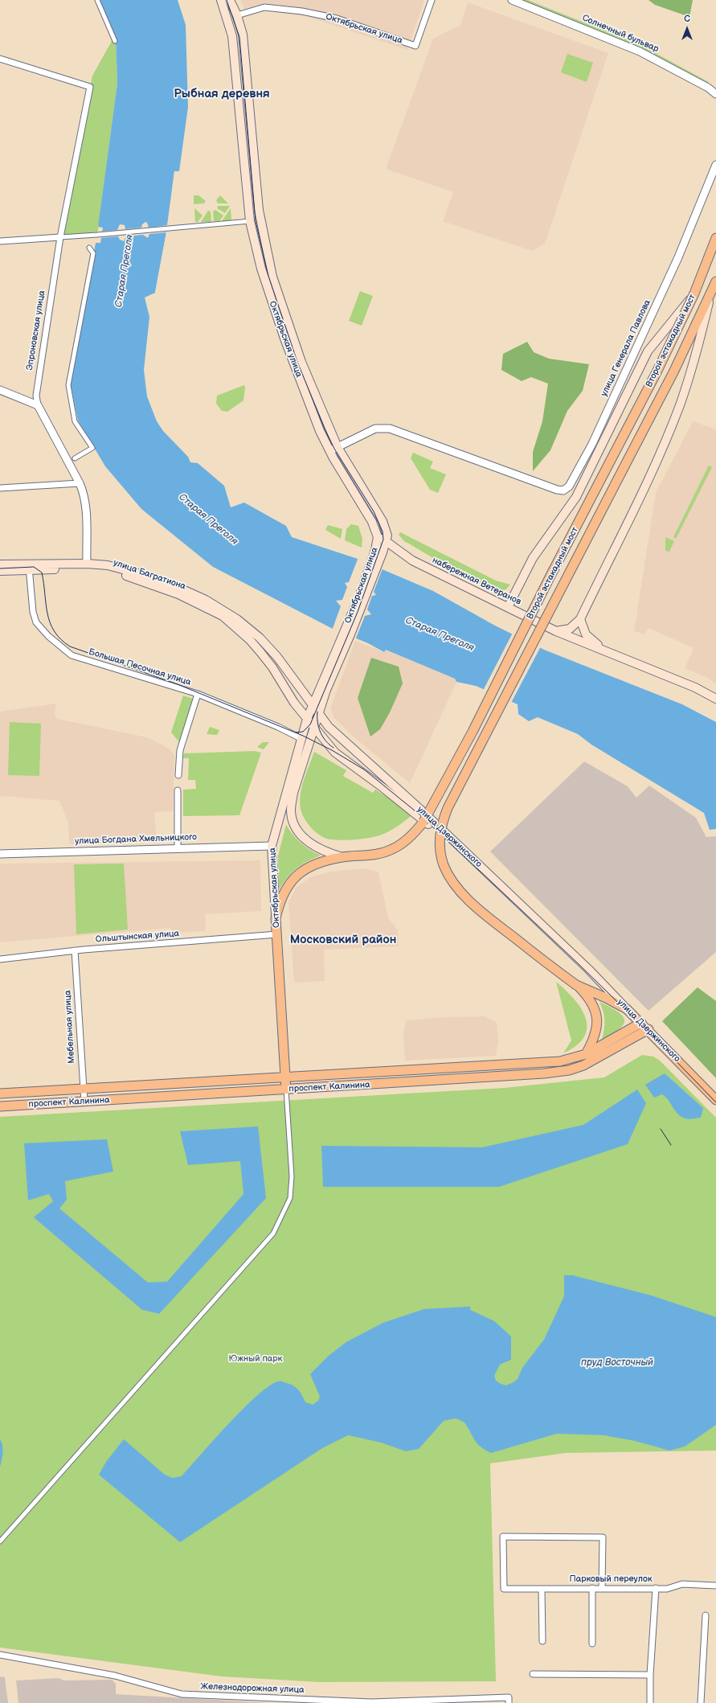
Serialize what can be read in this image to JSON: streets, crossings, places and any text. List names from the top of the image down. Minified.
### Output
{"streets":{"main road":["Октябрьская улица","Второй эстакадный мост","улица Багратиона","набережная Ветеранов","улица Дзержинского","проспект Калинина"],"street":["Солнечный бульвар","Эпроновская улица","улица Генерала Павлова","Большая Песочная улица","улица Богдана Хмельницкого","Ольштынская улица","Мебельная улица","Парковый переулок","Железнодорожная улица"]},"crossings":[["Октябрьская улица","Второй эстакадный мост"],["Октябрьская улица","улица Генерала Павлова"],["Октябрьская улица","улица Багратиона"],["Октябрьская улица","набережная Ветеранов"],["Октябрьская улица","Большая Песочная улица"],["Октябрьская улица","улица Дзержинского"],["Октябрьская улица","улица Богдана Хмельницкого"],["Октябрьская улица","Ольштынская улица"],["Октябрьская улица","проспект Калинина"],["Эпроновская улица","улица Багратиона"],["Второй эстакадный мост","улица Багратиона"],["Второй эстакадный мост","улица Дзержинского"],["улица Багратиона","Большая Песочная улица"],["улица Багратиона","улица Дзержинского"],["улица Дзержинского","проспект Калинина"],["Ольштынская улица","Мебельная улица"],["Мебельная улица","проспект Калинина"]],"districts":["Рыбная деревня","Московский район"],"water":["Старая Преголя","пруд Восточный"],"parks":["Южный парк"],"north":"top"}
